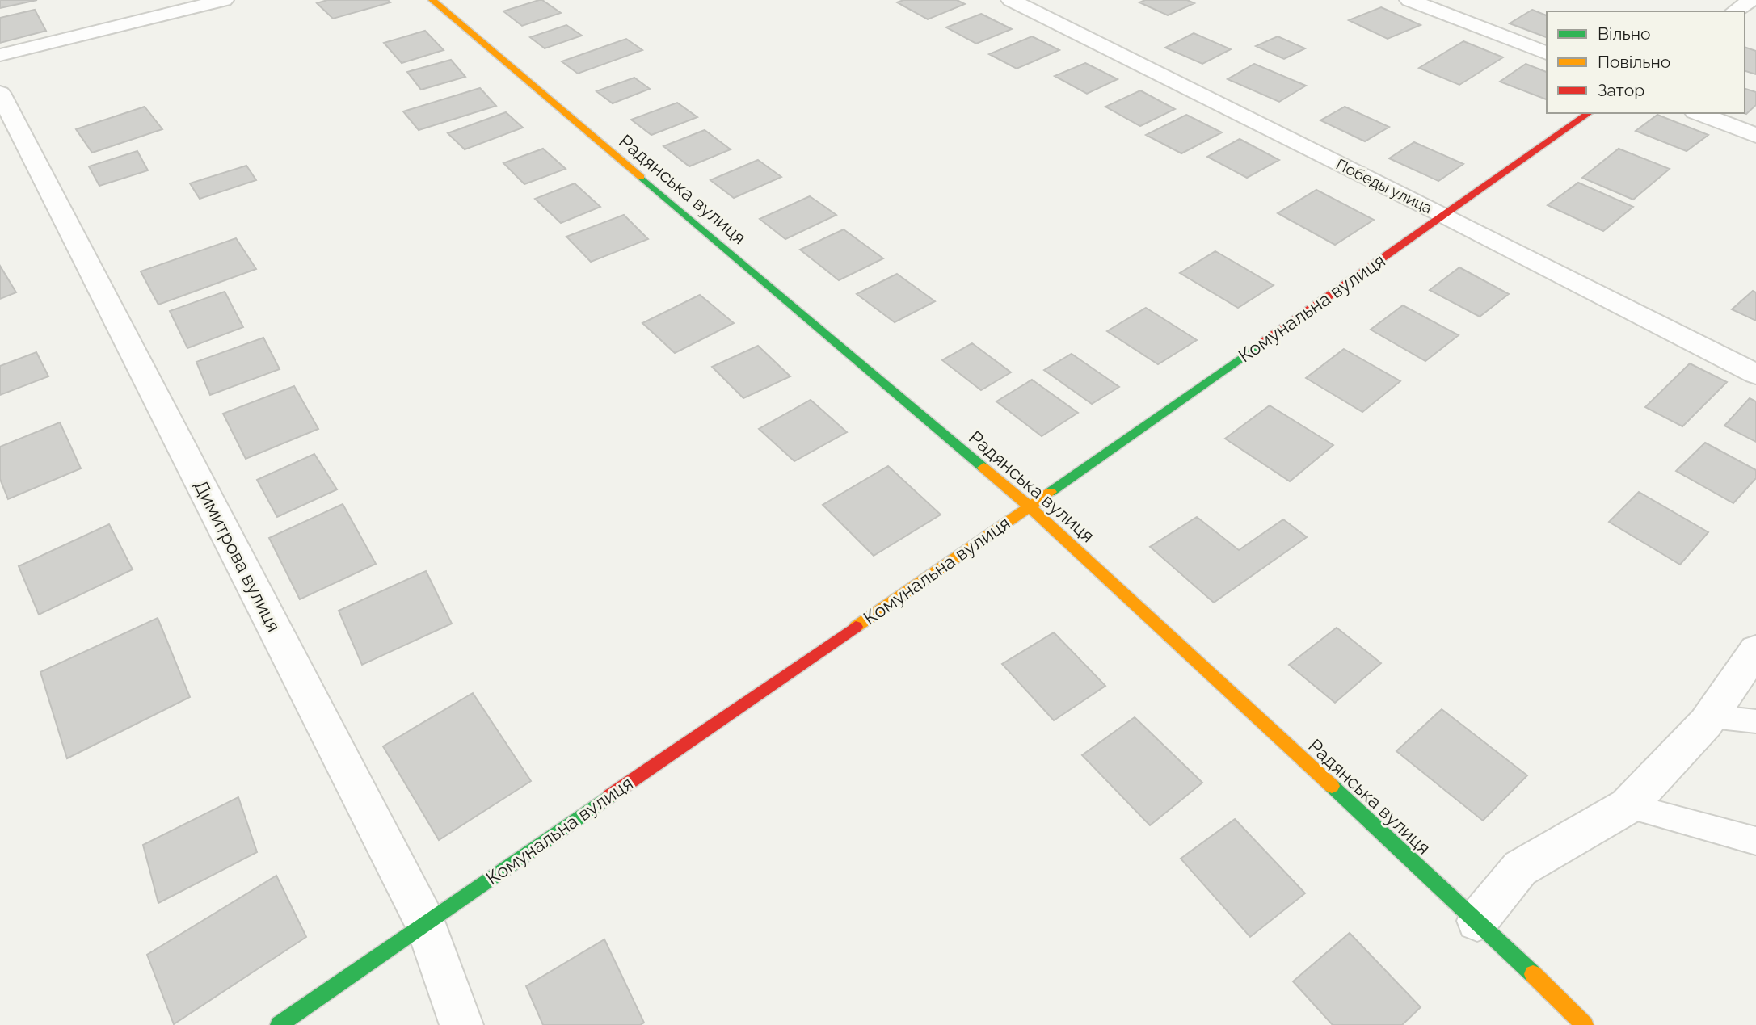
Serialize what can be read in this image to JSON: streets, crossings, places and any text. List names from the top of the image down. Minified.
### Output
{"streets":{"street":["Победы улица","Радянська вулиця","Комунальна вулиця","Димитрова вулиця"]},"crossings":[["Победы улица","Комунальна вулиця"],["Радянська вулиця","Комунальна вулиця"],["Комунальна вулиця","Димитрова вулиця"]],"legend":["Вільно","Повільно","Затор"]}
